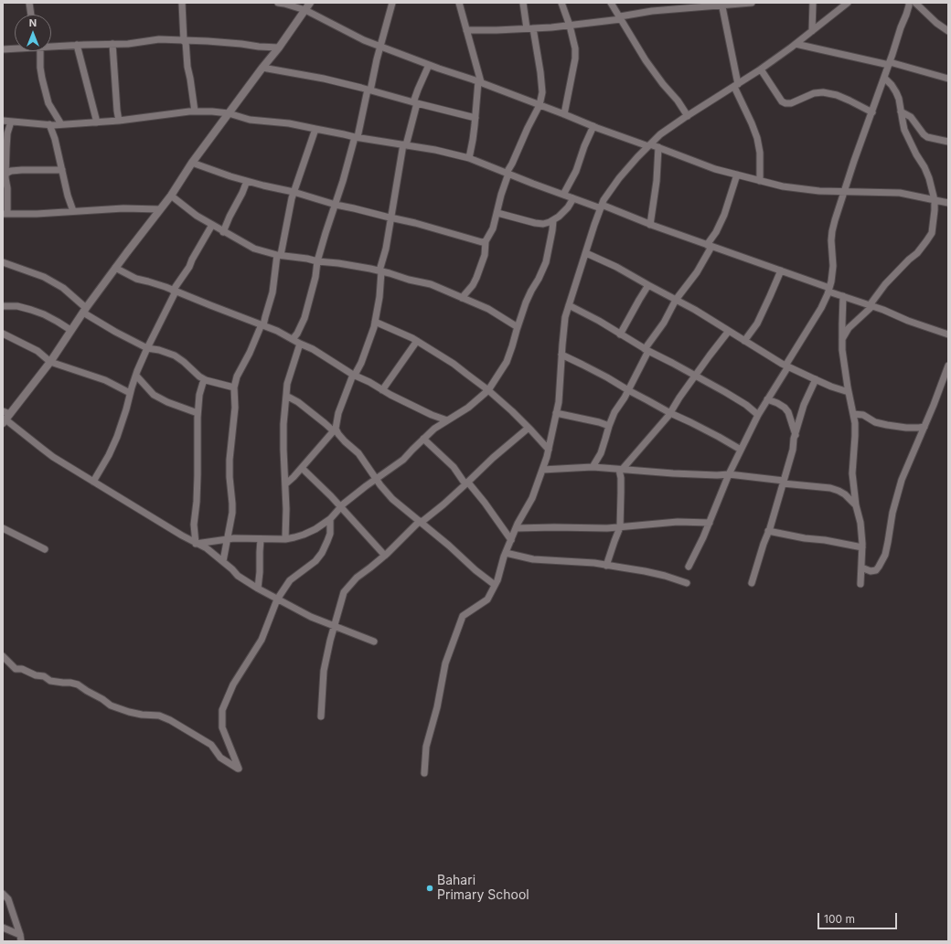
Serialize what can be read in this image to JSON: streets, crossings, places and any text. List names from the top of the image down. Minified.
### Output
{"places":["Bahari Primary School"],"scale_bar":"100 m","north":"top"}
